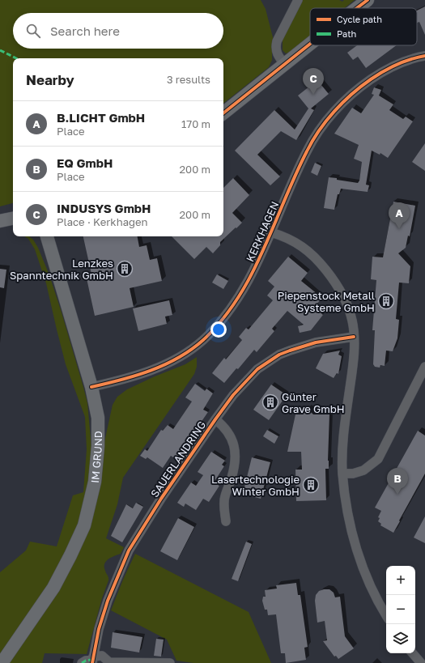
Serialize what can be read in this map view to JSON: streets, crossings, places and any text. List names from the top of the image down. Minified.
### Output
{"streets":{"main road":["IM GRUND"],"street":["KERKHAGEN","SAUERLANDRING"]},"crossings":[["KERKHAGEN","IM GRUND"]],"places":{"building":["Lenzkes Spanntechnik GmbH","Piepenstock Metall Systeme GmbH","Günter Grave GmbH","Lasertechnologie Winter GmbH"]},"legend":["Cycle path","Path"],"page":{"search":"Search here","heading":["Nearby","3 results"],"pins":["C","A","B"],"list":[{"mark":"A","name":"B.LICHT GmbH","note":"Place","value":"170 m"},{"mark":"B","name":"EQ GmbH","note":"Place","value":"200 m"},{"mark":"C","name":"INDUSYS GmbH","note":"Place · Kerkhagen","value":"200 m"}],"map_buttons":["+","−"]}}
